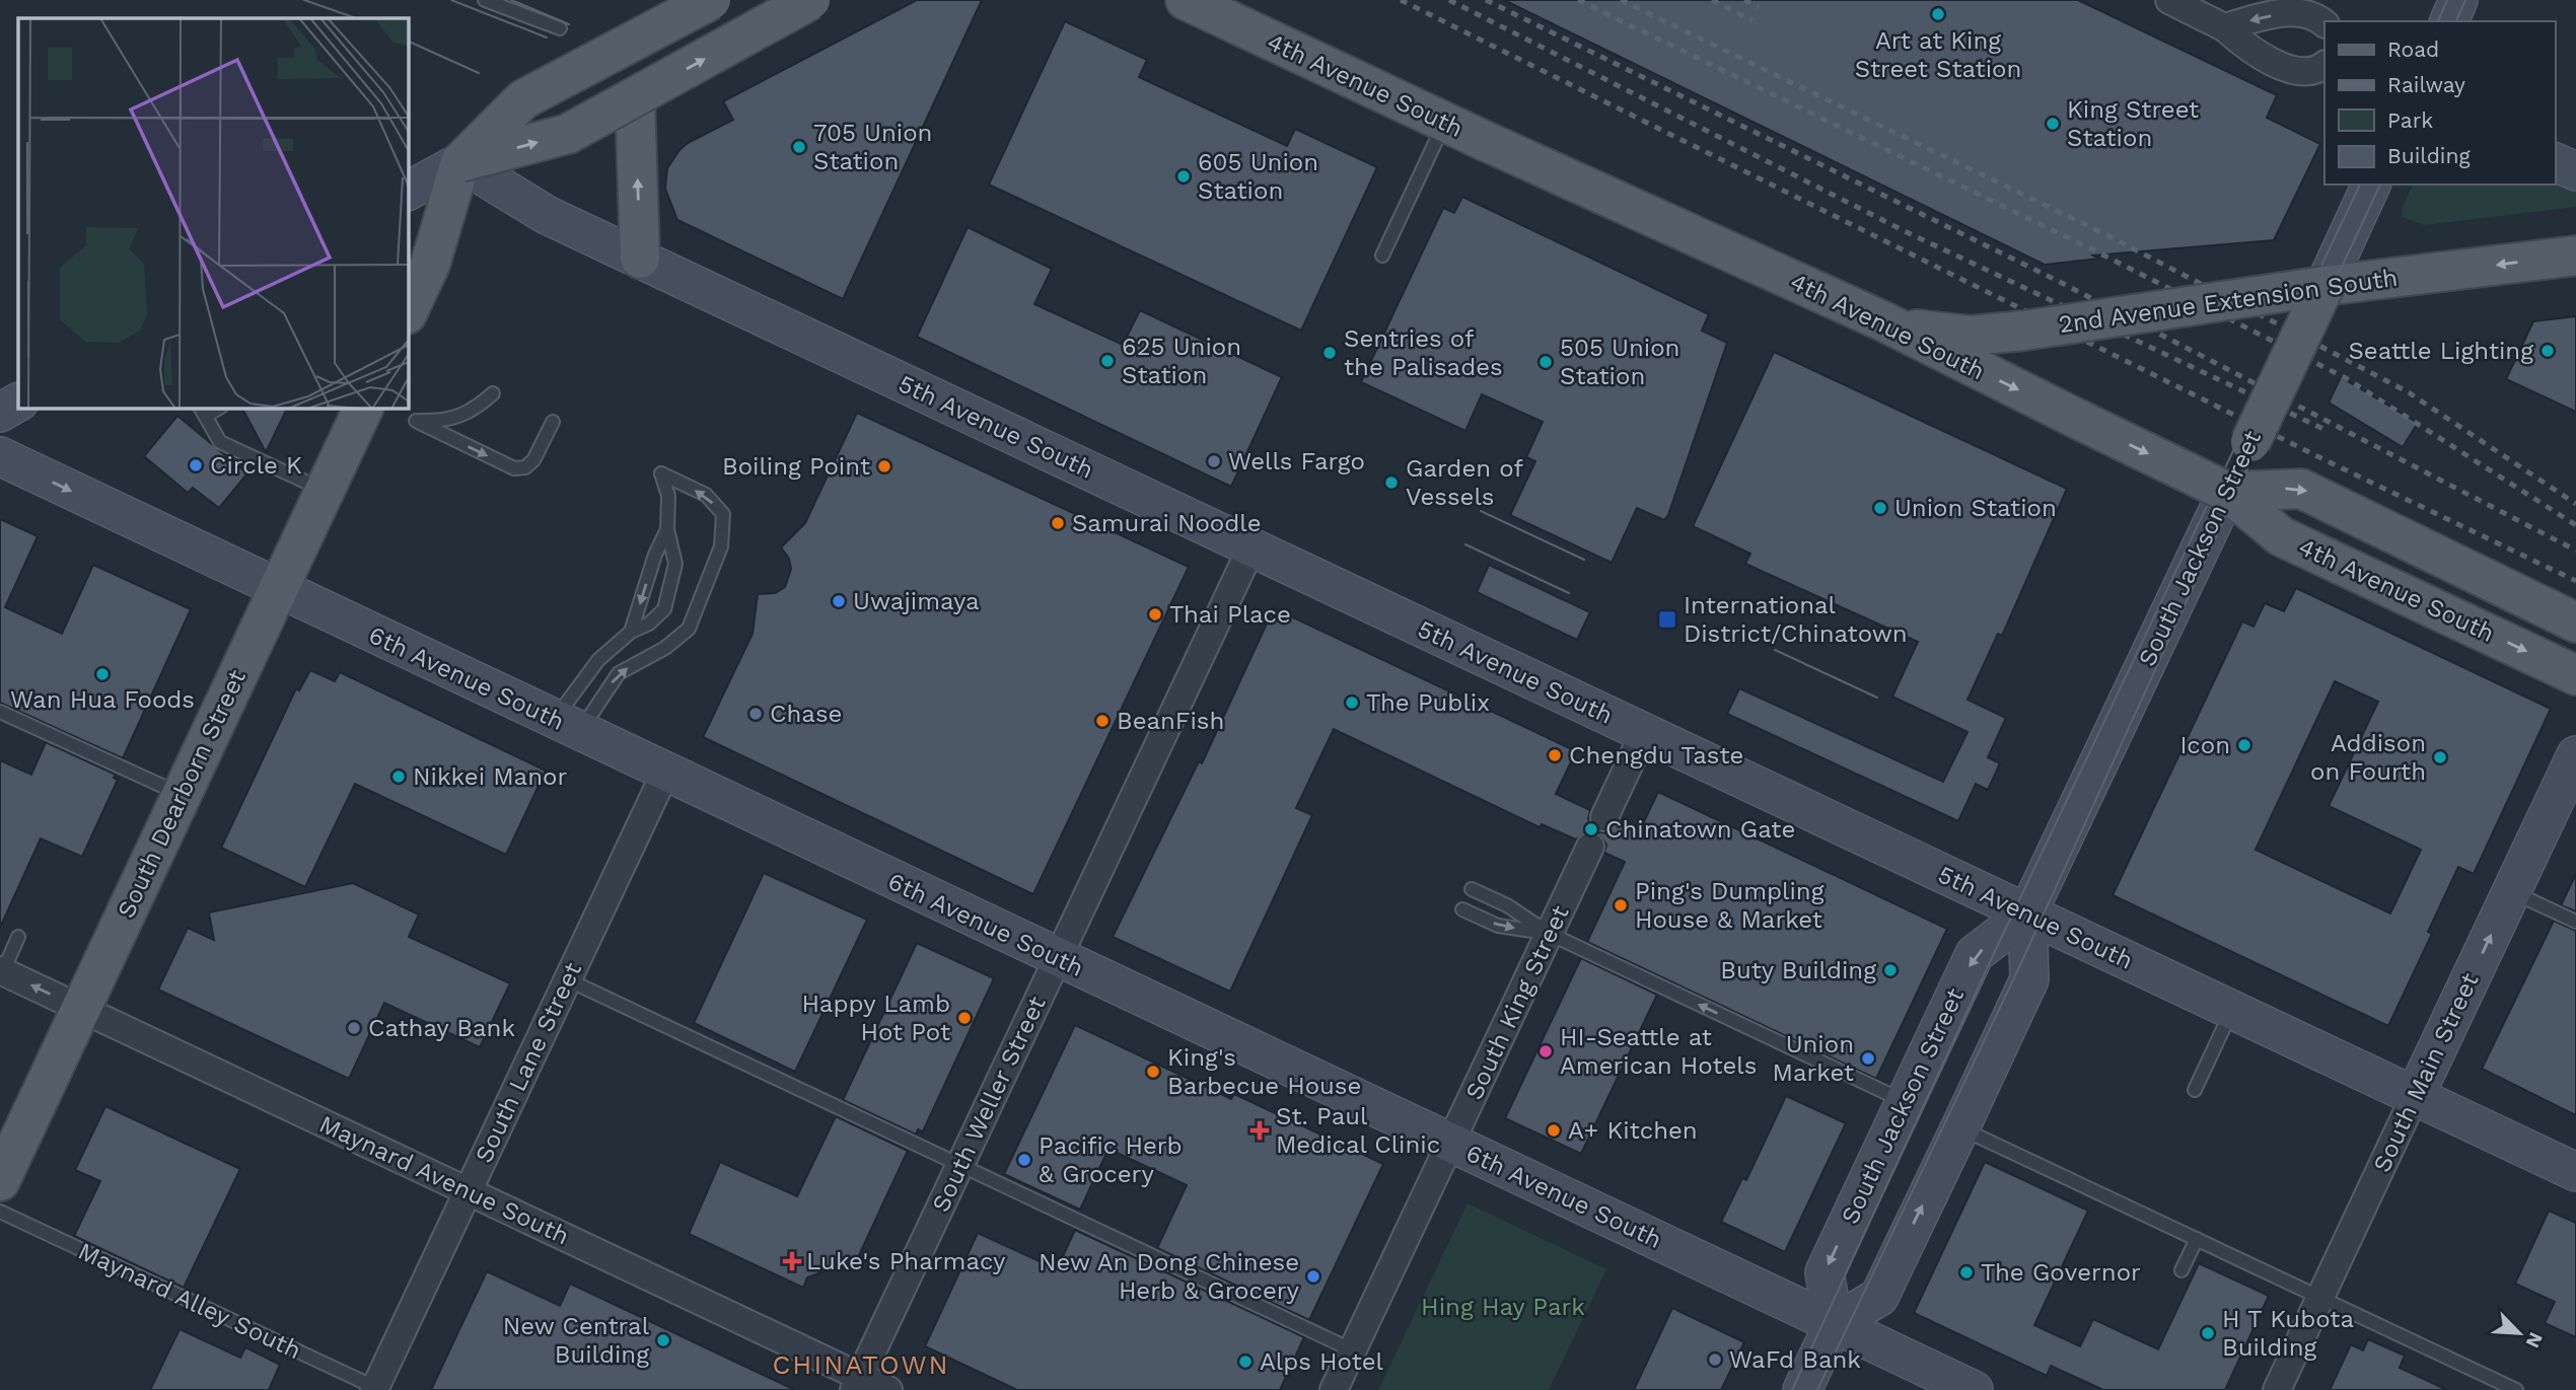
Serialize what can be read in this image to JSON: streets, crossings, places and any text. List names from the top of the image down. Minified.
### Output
{"streets":{"main road":["4th Avenue South","2nd Avenue Extension South","5th Avenue South","South Jackson Street","6th Avenue South","South Dearborn Street","South Main Street"],"street":["South King Street","South Lane Street","South Weller Street","Maynard Avenue South"],"lane":["Maynard Alley South"]},"crossings":[["4th Avenue South","2nd Avenue Extension South"],["4th Avenue South","South Jackson Street"],["2nd Avenue Extension South","South Jackson Street"],["5th Avenue South","South Jackson Street"],["5th Avenue South","South Main Street"],["5th Avenue South","South Weller Street"],["South Jackson Street","6th Avenue South"],["6th Avenue South","South Dearborn Street"],["6th Avenue South","South King Street"],["6th Avenue South","South Lane Street"],["6th Avenue South","South Weller Street"],["South Dearborn Street","Maynard Avenue South"],["South Lane Street","Maynard Avenue South"],["South Lane Street","Maynard Alley South"],["South Weller Street","Maynard Avenue South"]],"one_way":["2nd Avenue Extension South"],"districts":["CHINATOWN"],"parks":["Hing Hay Park"],"places":{"other":["Art at King Street Station","King Street Station","705 Union Station","605 Union Station","Seattle Lighting","Sentries of the Palisades","625 Union Station","505 Union Station","Wells Fargo","Circle K","Boiling Point","Garden of Vessels","Union Station","Samurai Noodle","Uwajimaya","Thai Place","Wan Hua Foods","The Publix","Chase","BeanFish","Icon","Chengdu Taste","Addison on Fourth","Nikkei Manor","Chinatown Gate","Ping's Dumpling House & Market","Buty Building","Happy Lamb Hot Pot","Cathay Bank","HI-Seattle at American Hotels","Union Market","King's Barbecue House","A+ Kitchen","Pacific Herb & Grocery","The Governor","New An Dong Chinese Herb & Grocery","H T Kubota Building","New Central Building","WaFd Bank","Alps Hotel"],"transit":["International District/Chinatown"],"health":["St. Paul Medical Clinic","Luke's Pharmacy"]},"legend":["Road","Railway","Park","Building"],"north":"bottom right"}
